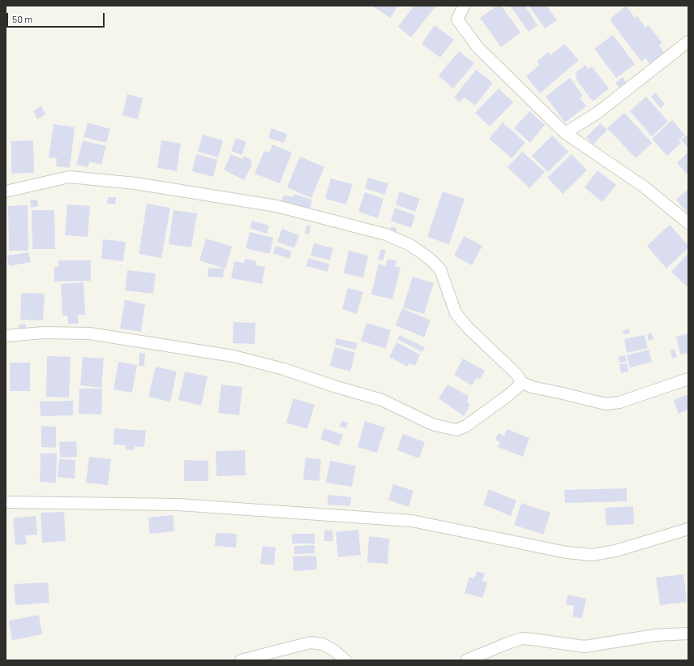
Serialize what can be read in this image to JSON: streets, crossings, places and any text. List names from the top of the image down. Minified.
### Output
{"scale_bar":"50 m"}
